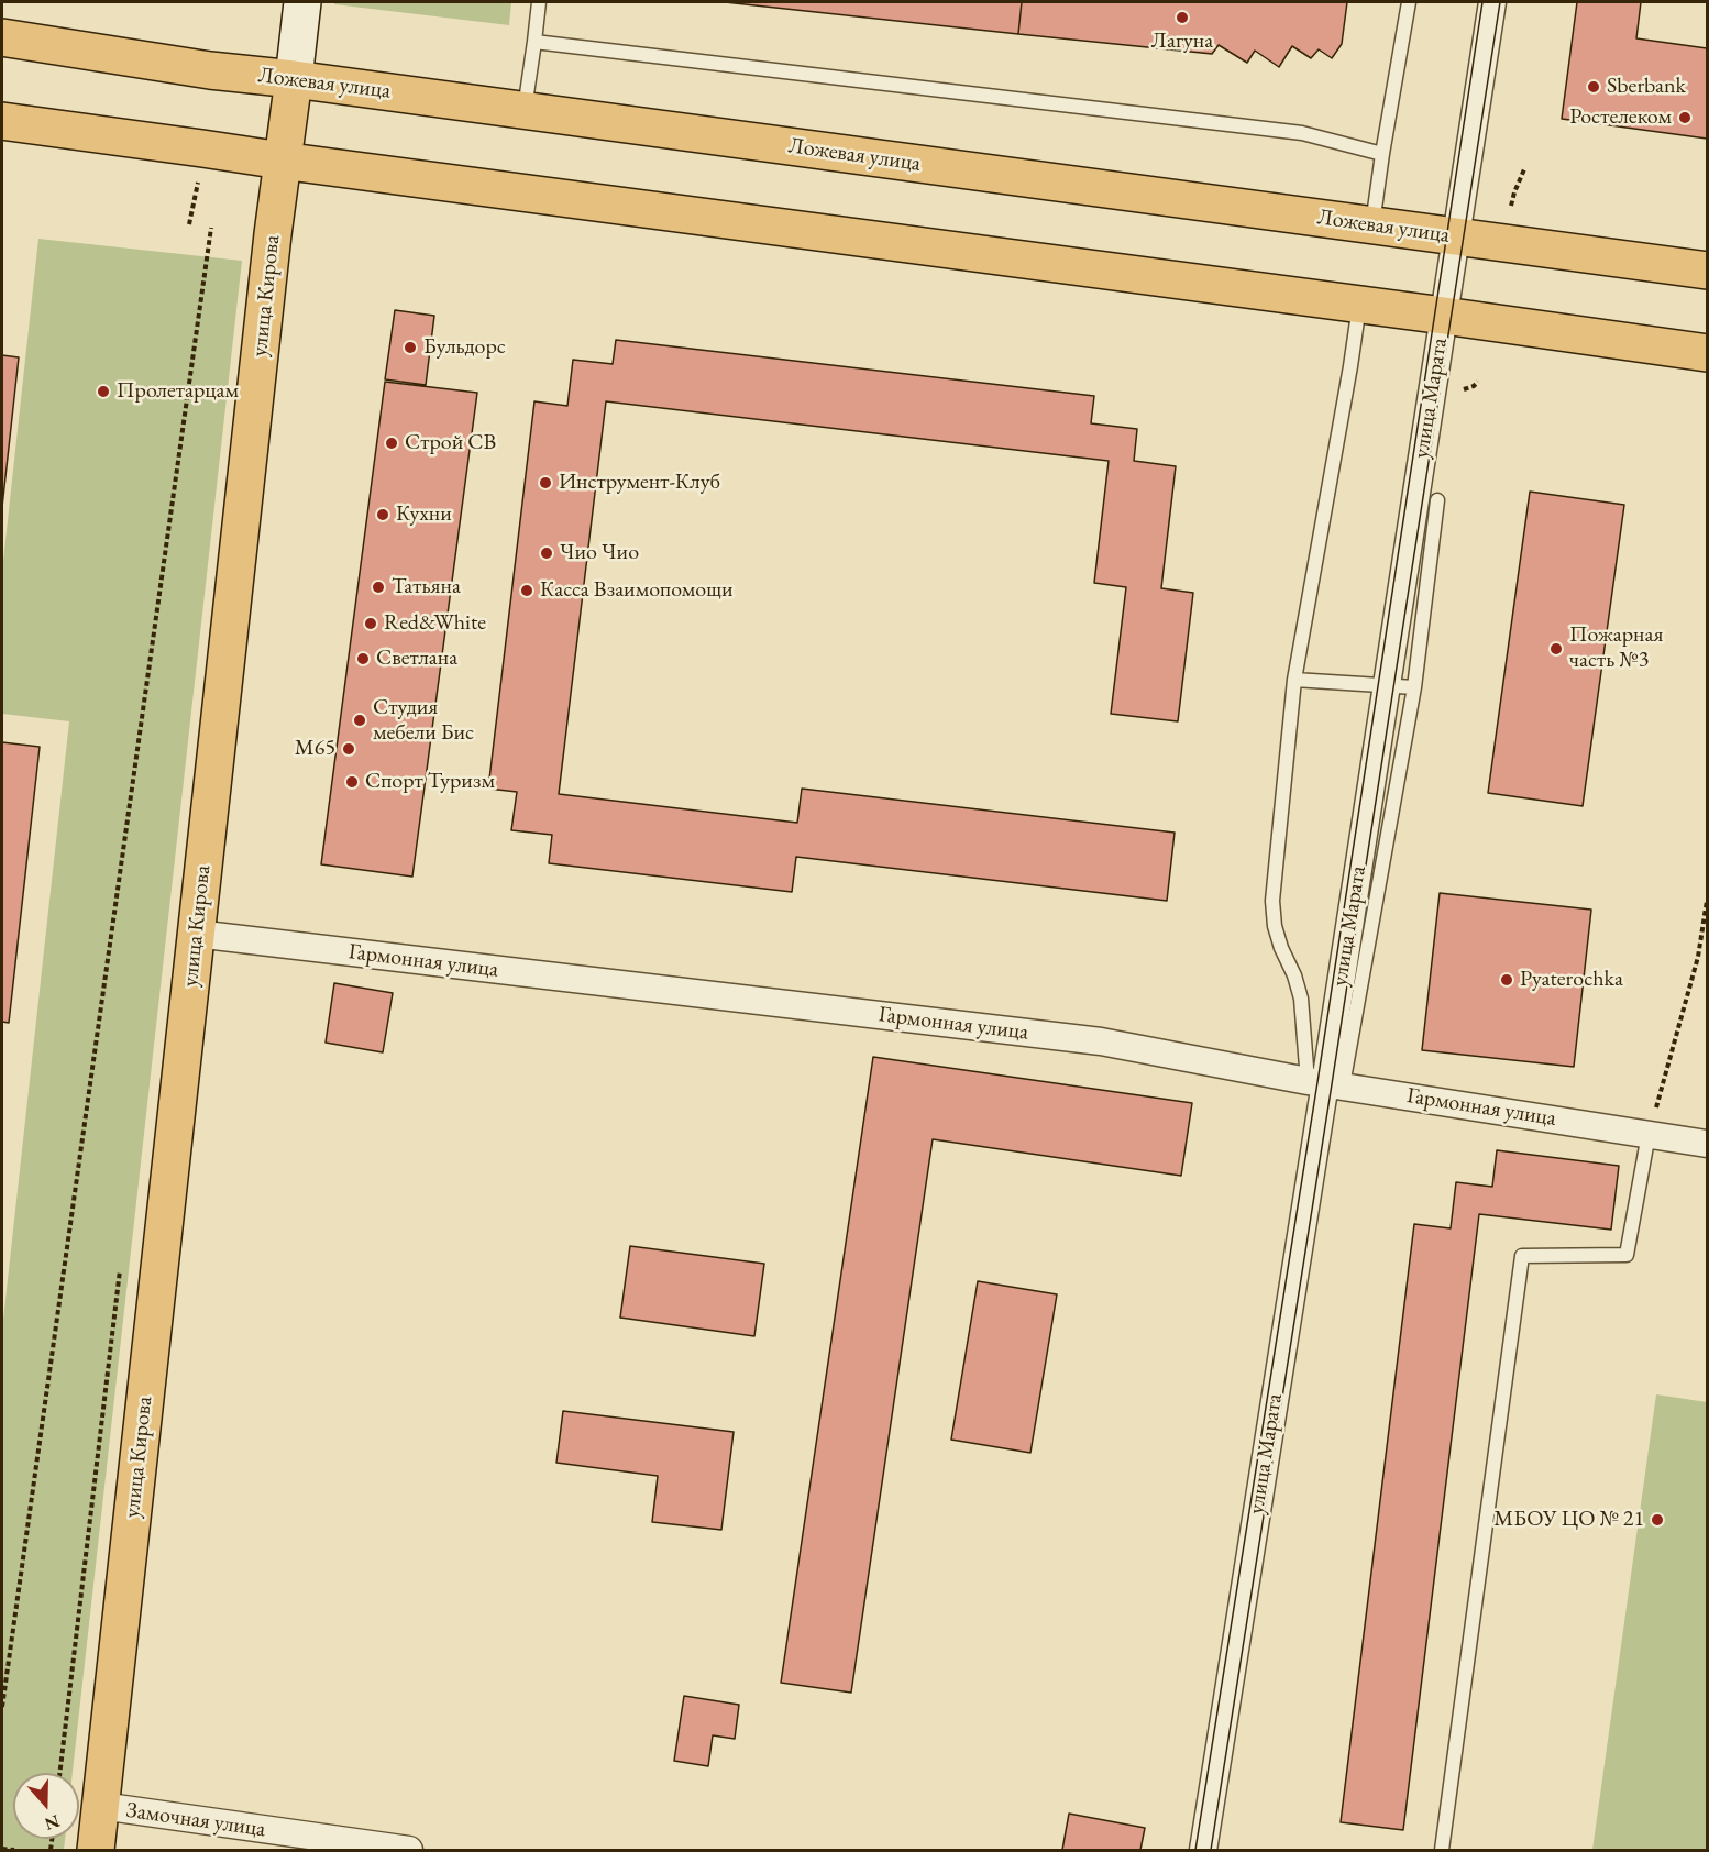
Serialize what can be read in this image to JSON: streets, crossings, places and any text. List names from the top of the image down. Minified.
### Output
{"streets":{"main road":["Ложевая улица","улица Кирова"],"street":["улица Марата","Гармонная улица","Замочная улица"]},"crossings":[["Ложевая улица","улица Кирова"],["Ложевая улица","улица Марата"],["улица Кирова","Гармонная улица"],["улица Кирова","Замочная улица"],["улица Марата","Гармонная улица"]],"places":["Лагуна","Sberbank","Ростелеком","Бульдорс","Пролетарцам","Строй СВ","Инструмент-Клуб","Кухни","Чио Чио","Татьяна","Касса Взаимопомощи","Red&White","Пожарная часть №3","Светлана","Студия мебели Бис","М65","Спорт Туризм","Pyaterochka","МБОУ ЦО № 21"],"north":"bottom"}
